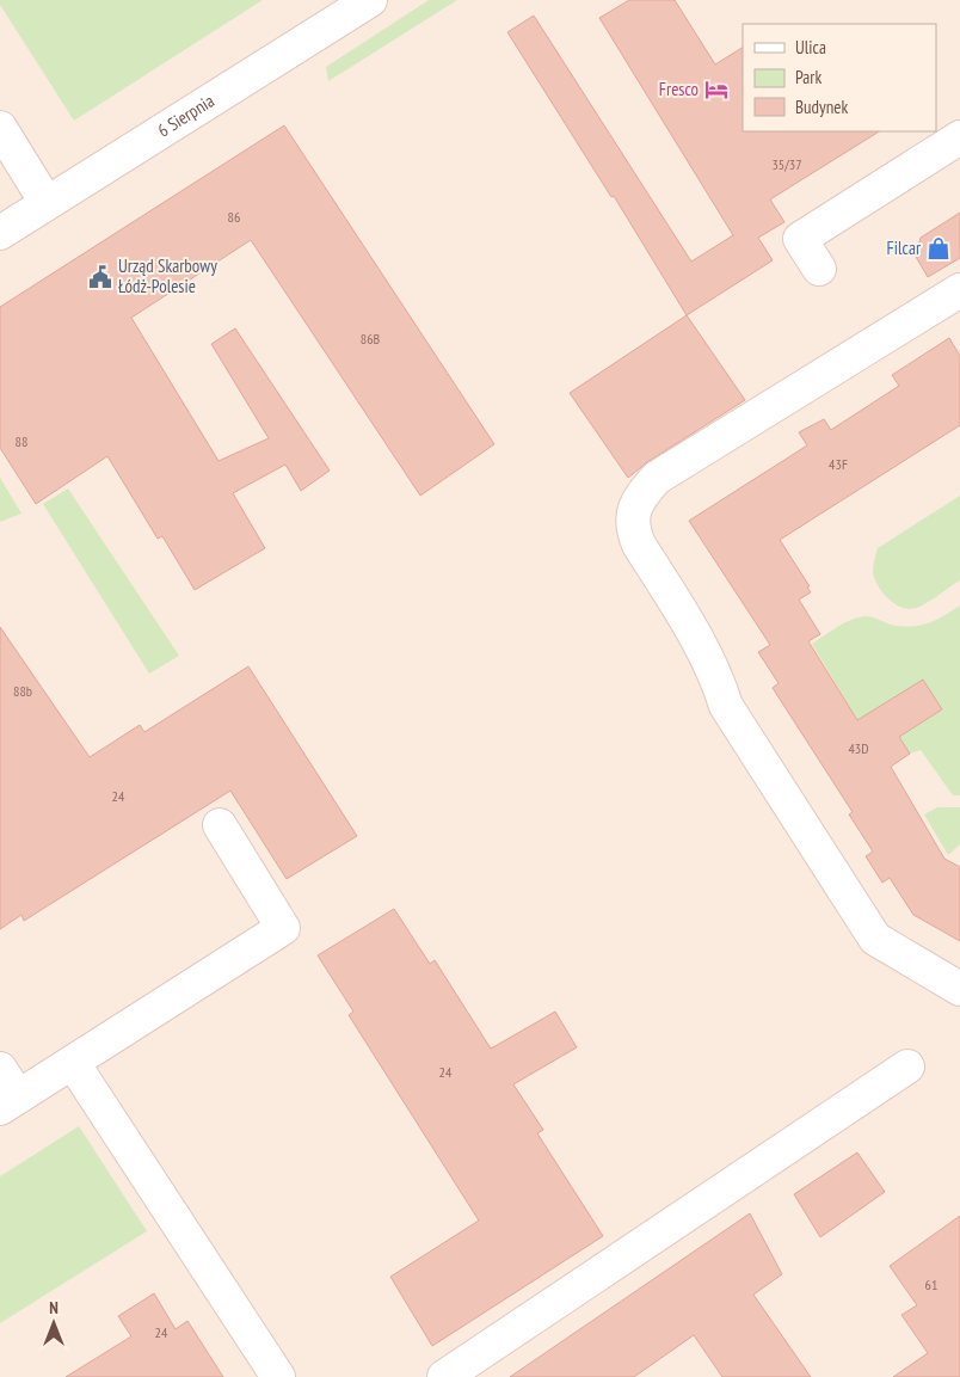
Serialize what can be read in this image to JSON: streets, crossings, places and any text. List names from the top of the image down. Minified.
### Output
{"streets":{"street":["6 Sierpnia"]},"places":{"hotel":["Fresco"],"shop":["Filcar"],"public building":["Urząd Skarbowy Łódż-Polesie"]},"house_numbers":["35/37","86","86B","88","43F","88b","43D","24","24","61","24"],"legend":["Ulica","Park","Budynek"],"north":"top"}
